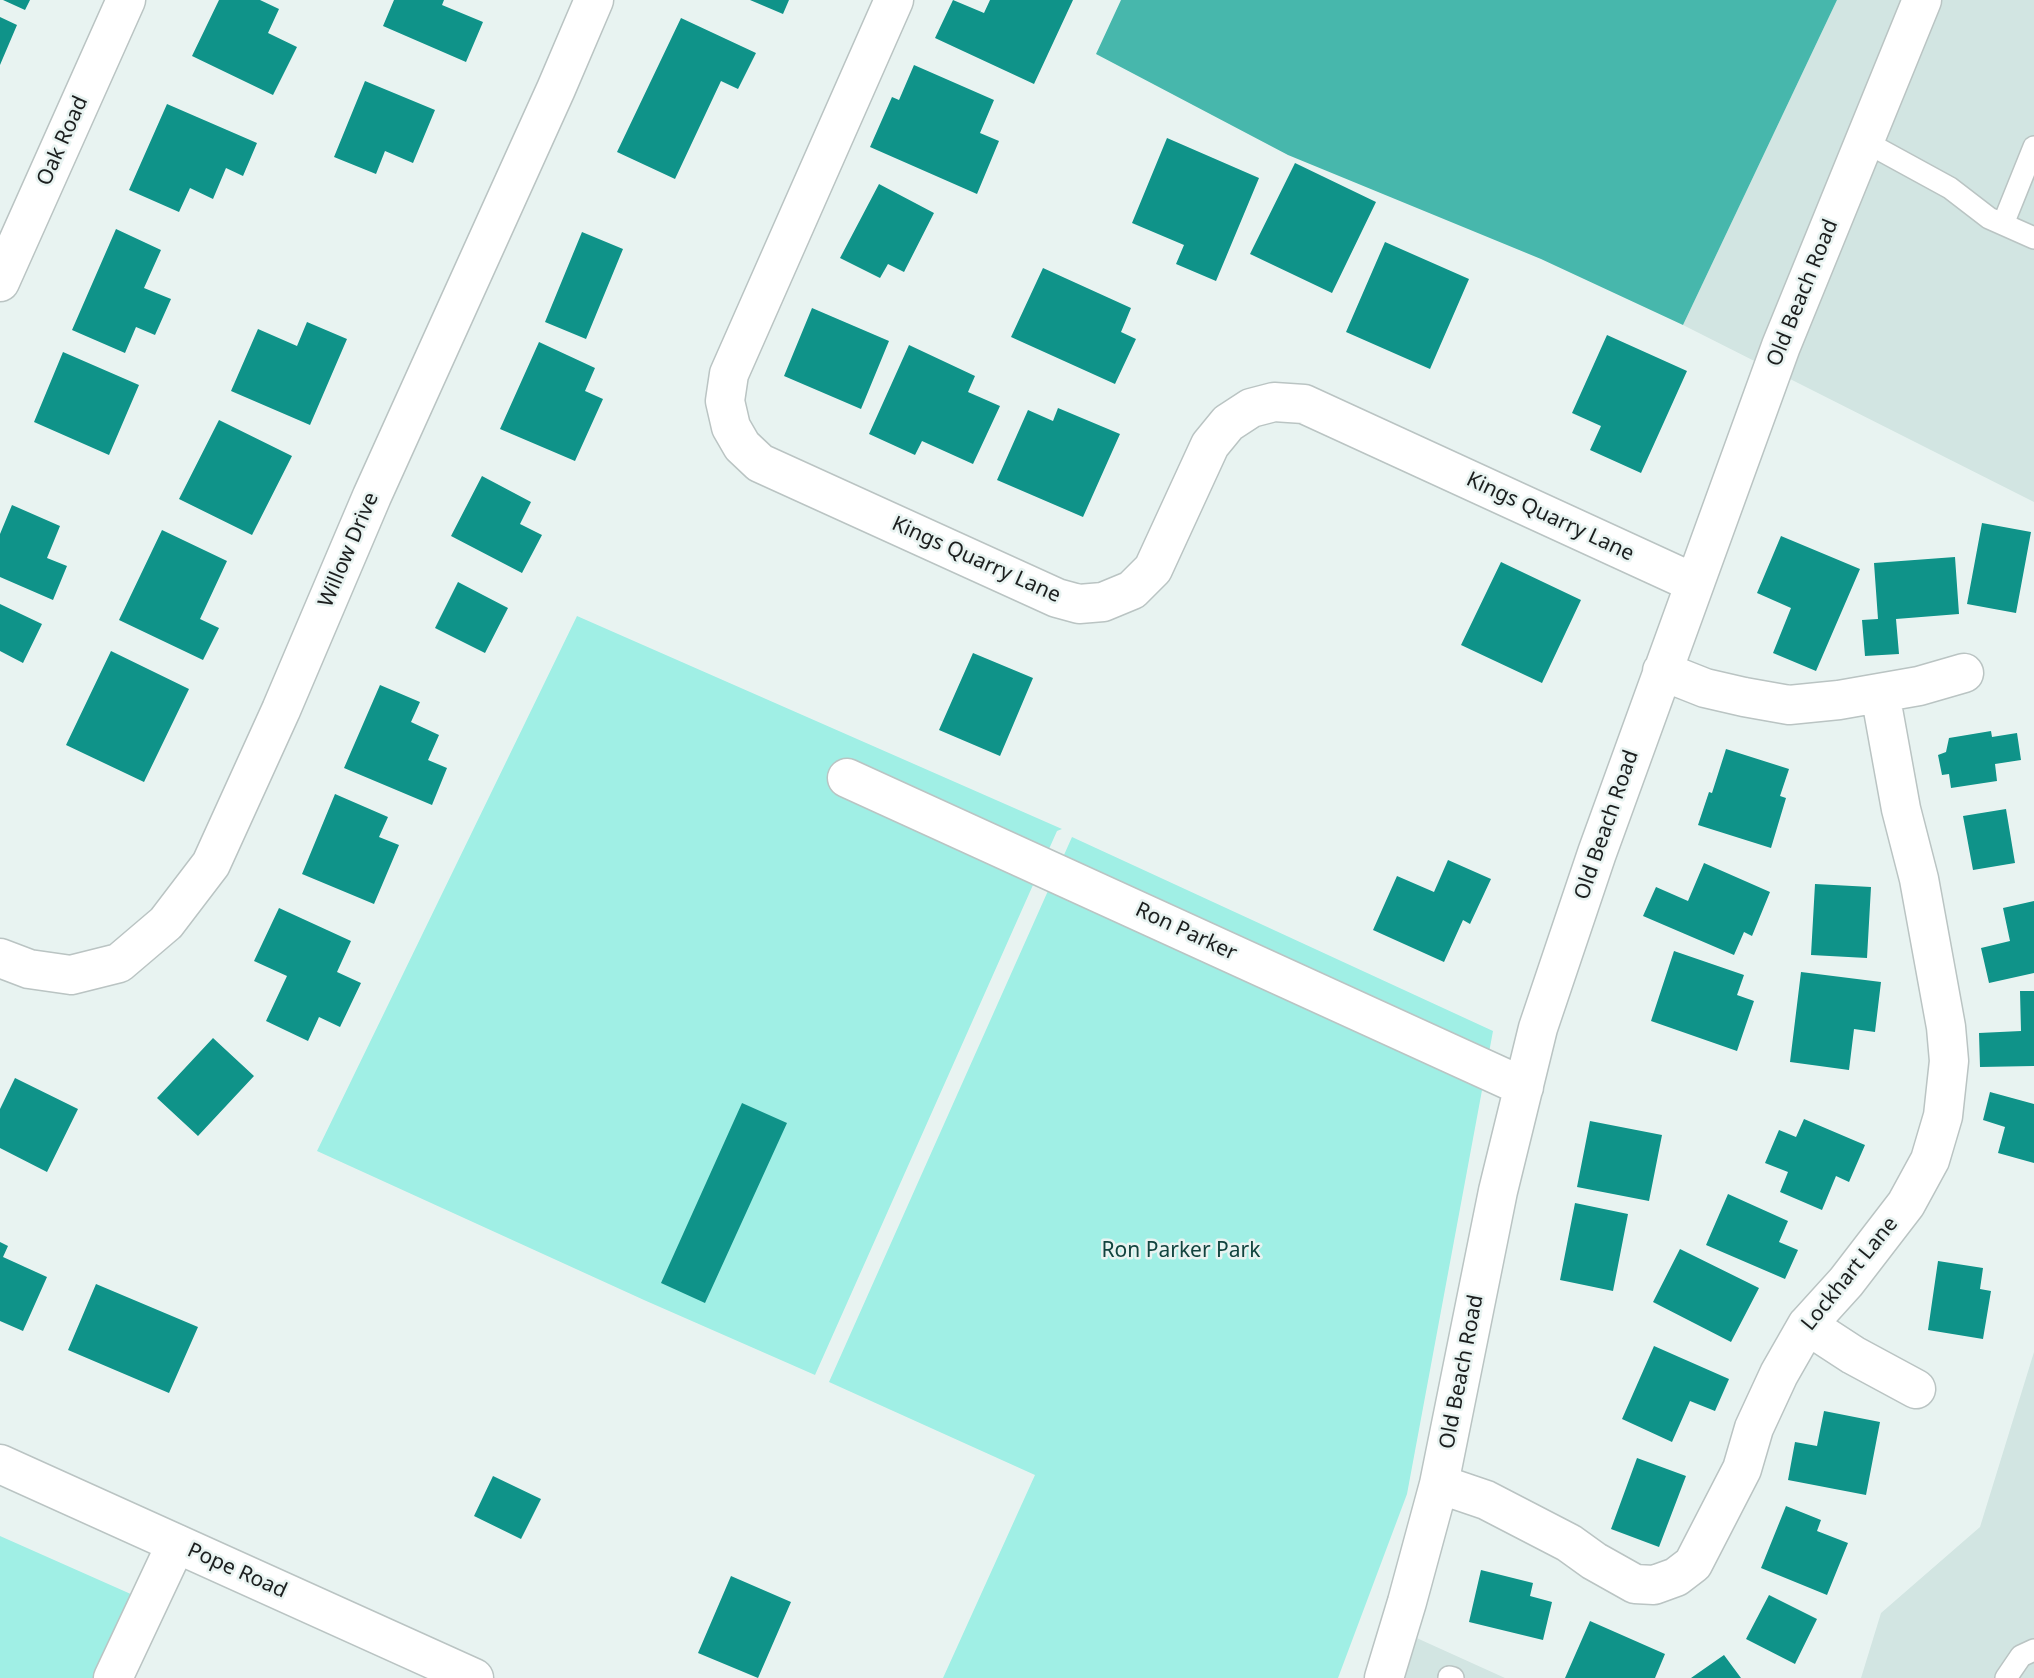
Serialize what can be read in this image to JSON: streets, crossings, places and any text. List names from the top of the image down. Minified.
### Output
{"streets":{"street":["Oak Road","Old Beach Road","Kings Quarry Lane","Willow Drive","Ron Parker","Lockhart Lane","Pope Road"]},"crossings":[["Old Beach Road","Kings Quarry Lane"],["Old Beach Road","Ron Parker"],["Old Beach Road","Lockhart Lane"]],"parks":["Ron Parker Park"]}
